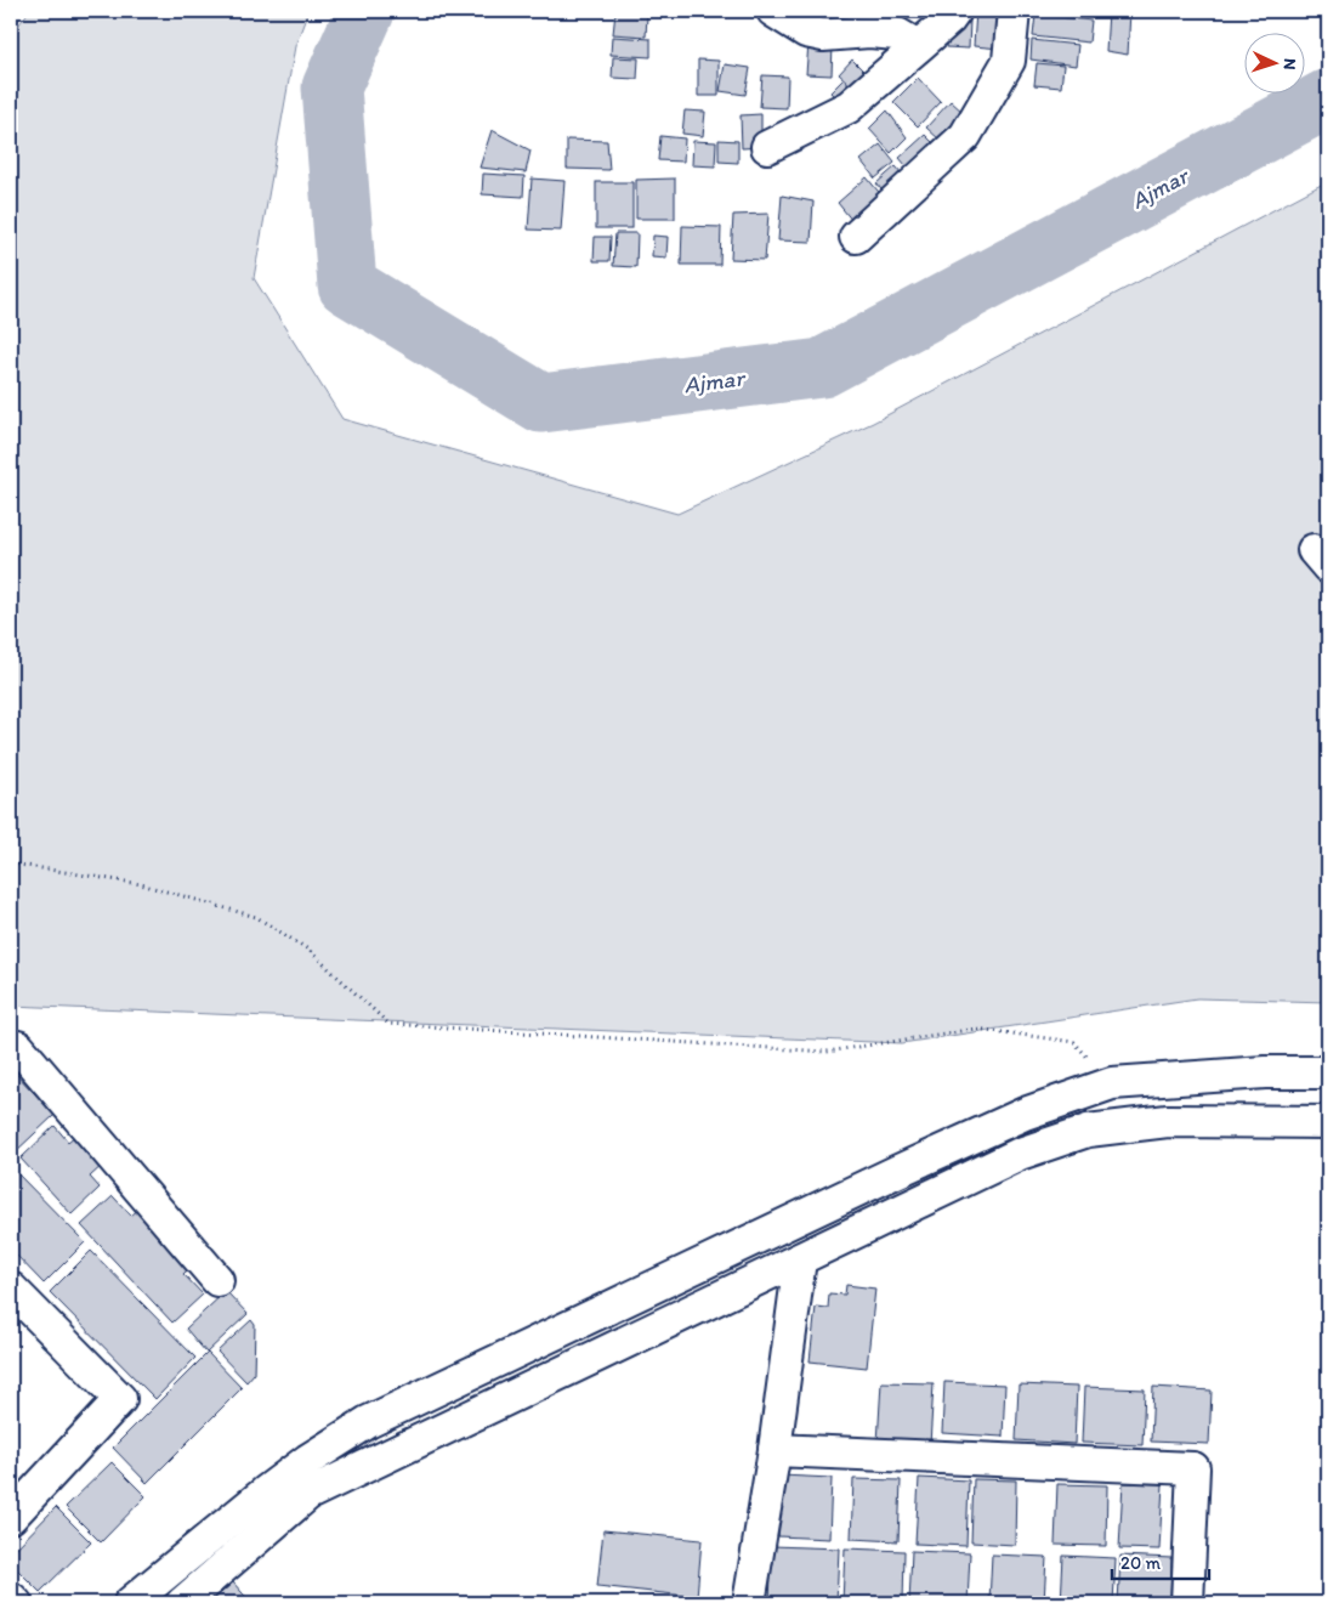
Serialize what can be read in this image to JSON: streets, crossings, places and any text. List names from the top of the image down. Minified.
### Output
{"water":["Ajmar"],"scale_bar":"20 m","north":"right"}
